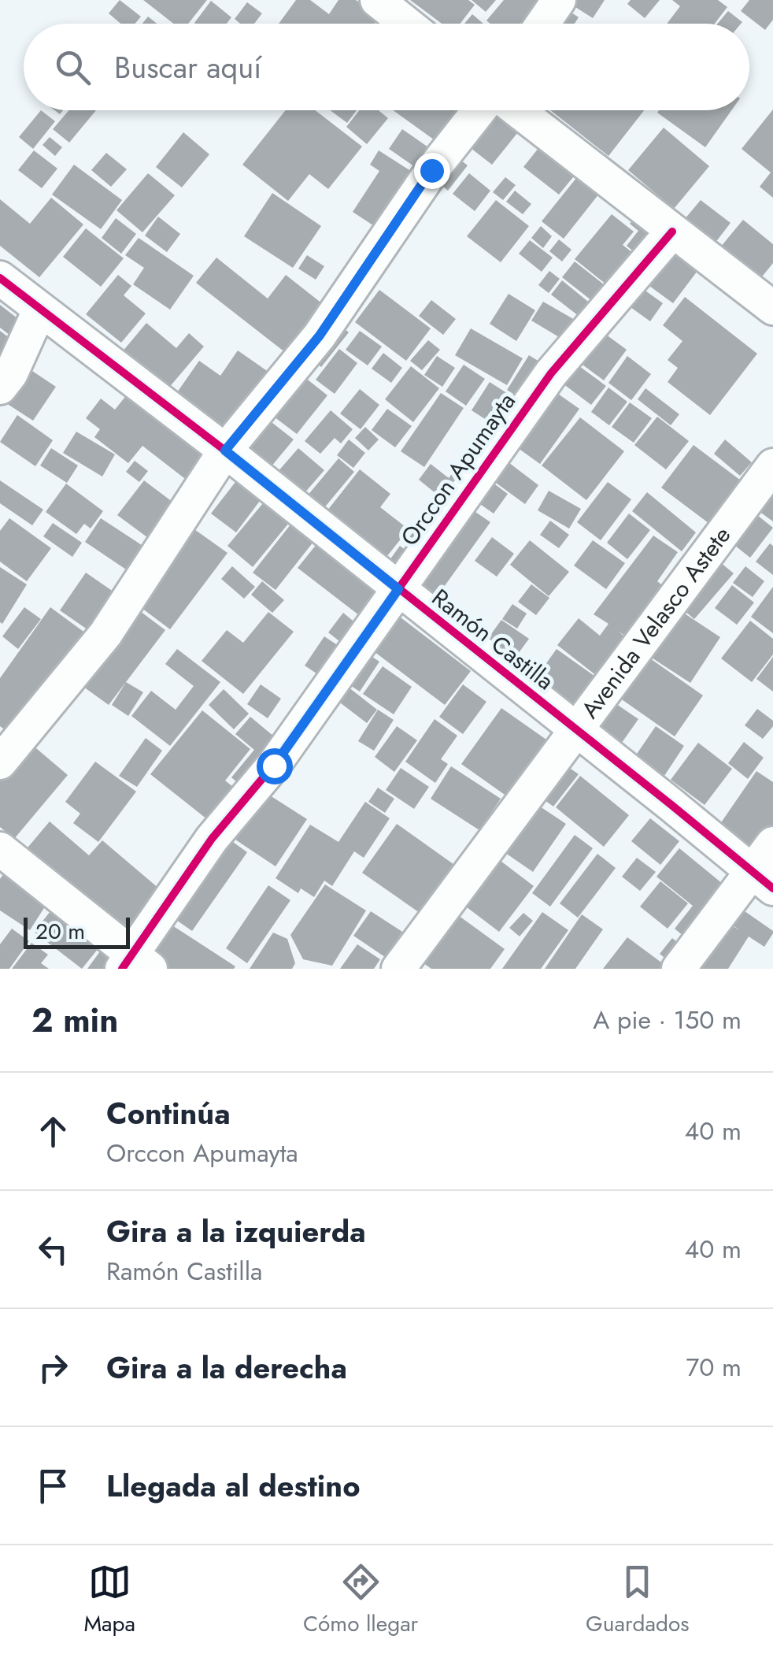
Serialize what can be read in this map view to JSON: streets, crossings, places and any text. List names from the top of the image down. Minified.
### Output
{"streets":{"street":["Orccon Apumayta","Avenida Velasco Astete","Ramón Castilla"]},"crossings":[["Orccon Apumayta","Ramón Castilla"],["Avenida Velasco Astete","Ramón Castilla"]],"scale_bar":"20 m","page":{"search":"Buscar aquí","scale":"20 m","heading":["2 min","A pie · 150 m"],"list":[["Continúa","Orccon Apumayta","40 m"],["Gira a la izquierda","Ramón Castilla","40 m"],["Gira a la derecha","70 m"],"Llegada al destino"],"nav":["Mapa","Cómo llegar","Guardados"]}}
